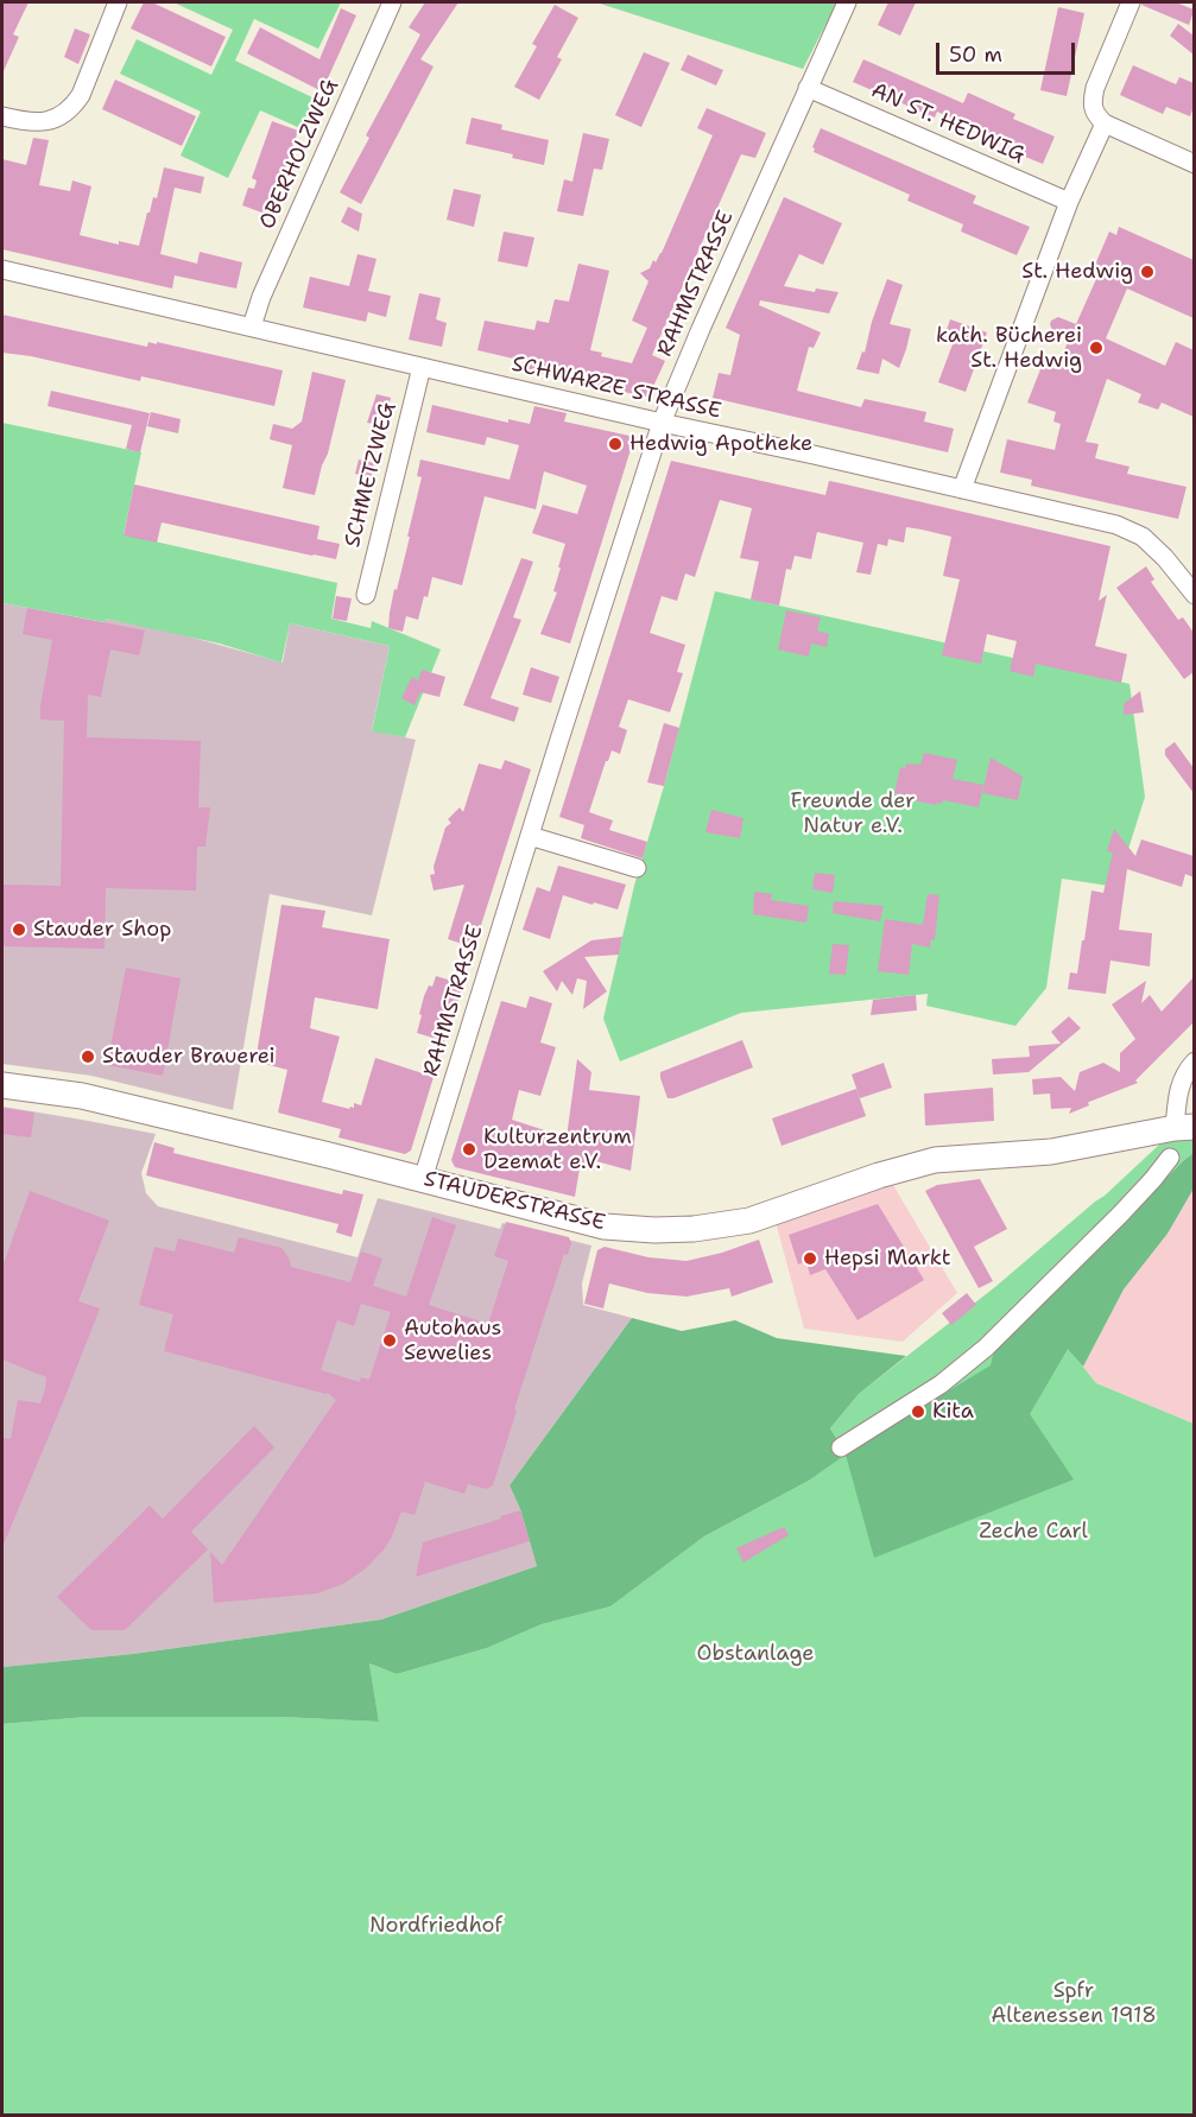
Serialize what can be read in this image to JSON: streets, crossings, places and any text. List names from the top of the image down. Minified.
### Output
{"streets":{"main road":["STAUDERSTRASSE"],"street":["AN ST. HEDWIG","OBERHOLZWEG","RAHMSTRASSE","SCHWARZE STRASSE","SCHMETZWEG"]},"crossings":[["AN ST. HEDWIG","RAHMSTRASSE"],["OBERHOLZWEG","SCHWARZE STRASSE"],["RAHMSTRASSE","SCHWARZE STRASSE"],["RAHMSTRASSE","STAUDERSTRASSE"],["SCHWARZE STRASSE","SCHMETZWEG"]],"parks":["Freunde der Natur e.V.","Zeche Carl","Obstanlage","Nordfriedhof","Spfr Altenessen 1918"],"places":["St. Hedwig","kath. Bücherei St. Hedwig","Hedwig Apotheke","Stauder Shop","Stauder Brauerei","Kulturzentrum Dzemat e.V.","Hepsi Markt","Autohaus Sewelies","Kita"],"scale_bar":"50 m"}
